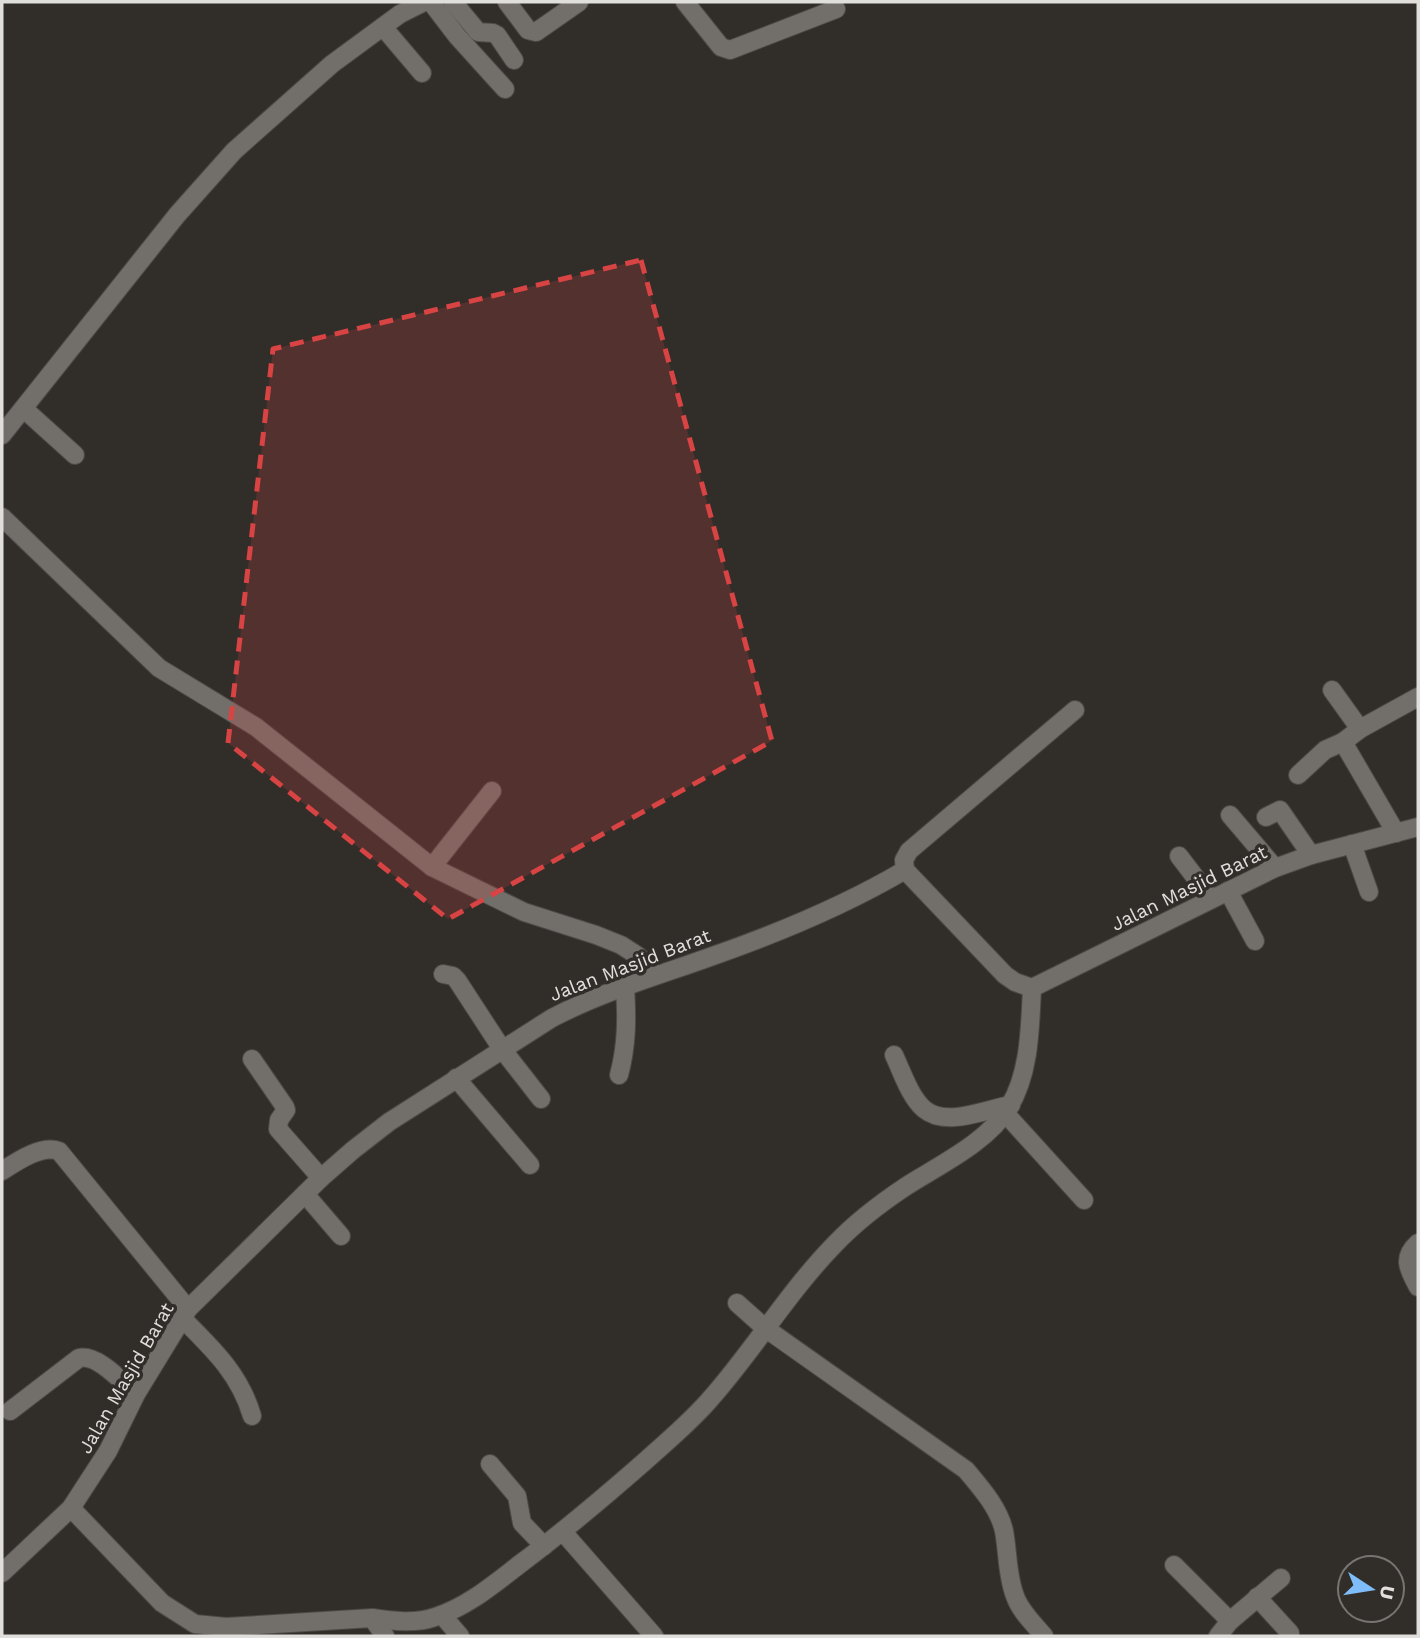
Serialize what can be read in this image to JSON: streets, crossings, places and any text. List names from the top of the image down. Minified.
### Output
{"streets":{"street":["Jalan Masjid Barat"]},"north":"right"}
